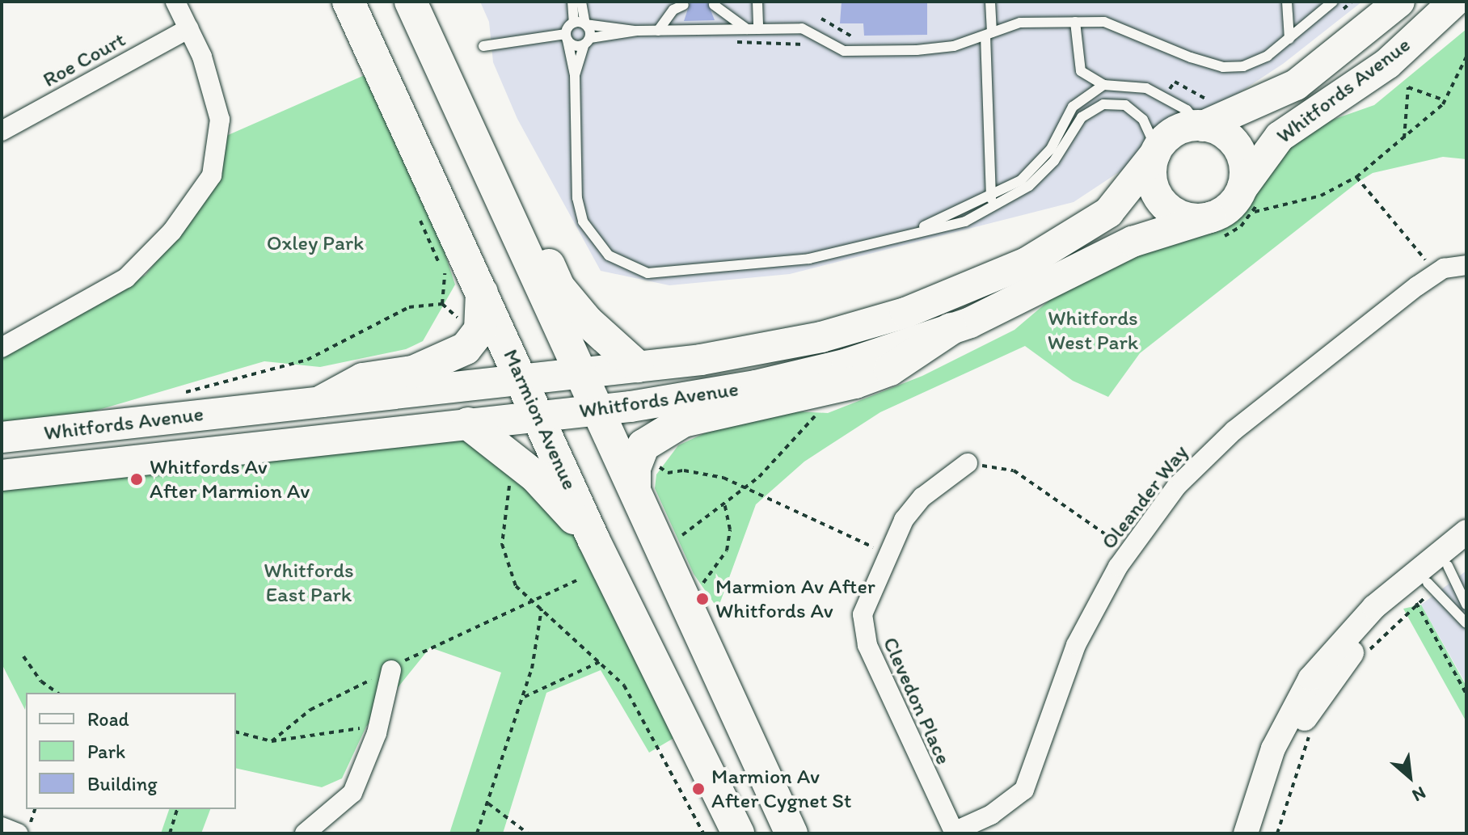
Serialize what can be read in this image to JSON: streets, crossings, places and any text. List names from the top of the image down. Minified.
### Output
{"streets":{"highway":["Marmion Avenue"],"main road":["Whitfords Avenue"],"street":["Roe Court","Oleander Way","Clevedon Place"]},"crossings":[["Whitfords Avenue","Marmion Avenue"],["Oleander Way","Clevedon Place"]],"parks":["Oxley Park","Whitfords West Park","Whitfords East Park"],"places":["Whitfords Av After Marmion Av","Marmion Av After Whitfords Av","Marmion Av After Cygnet St"],"legend":["Road","Park","Building"],"north":"bottom right"}
